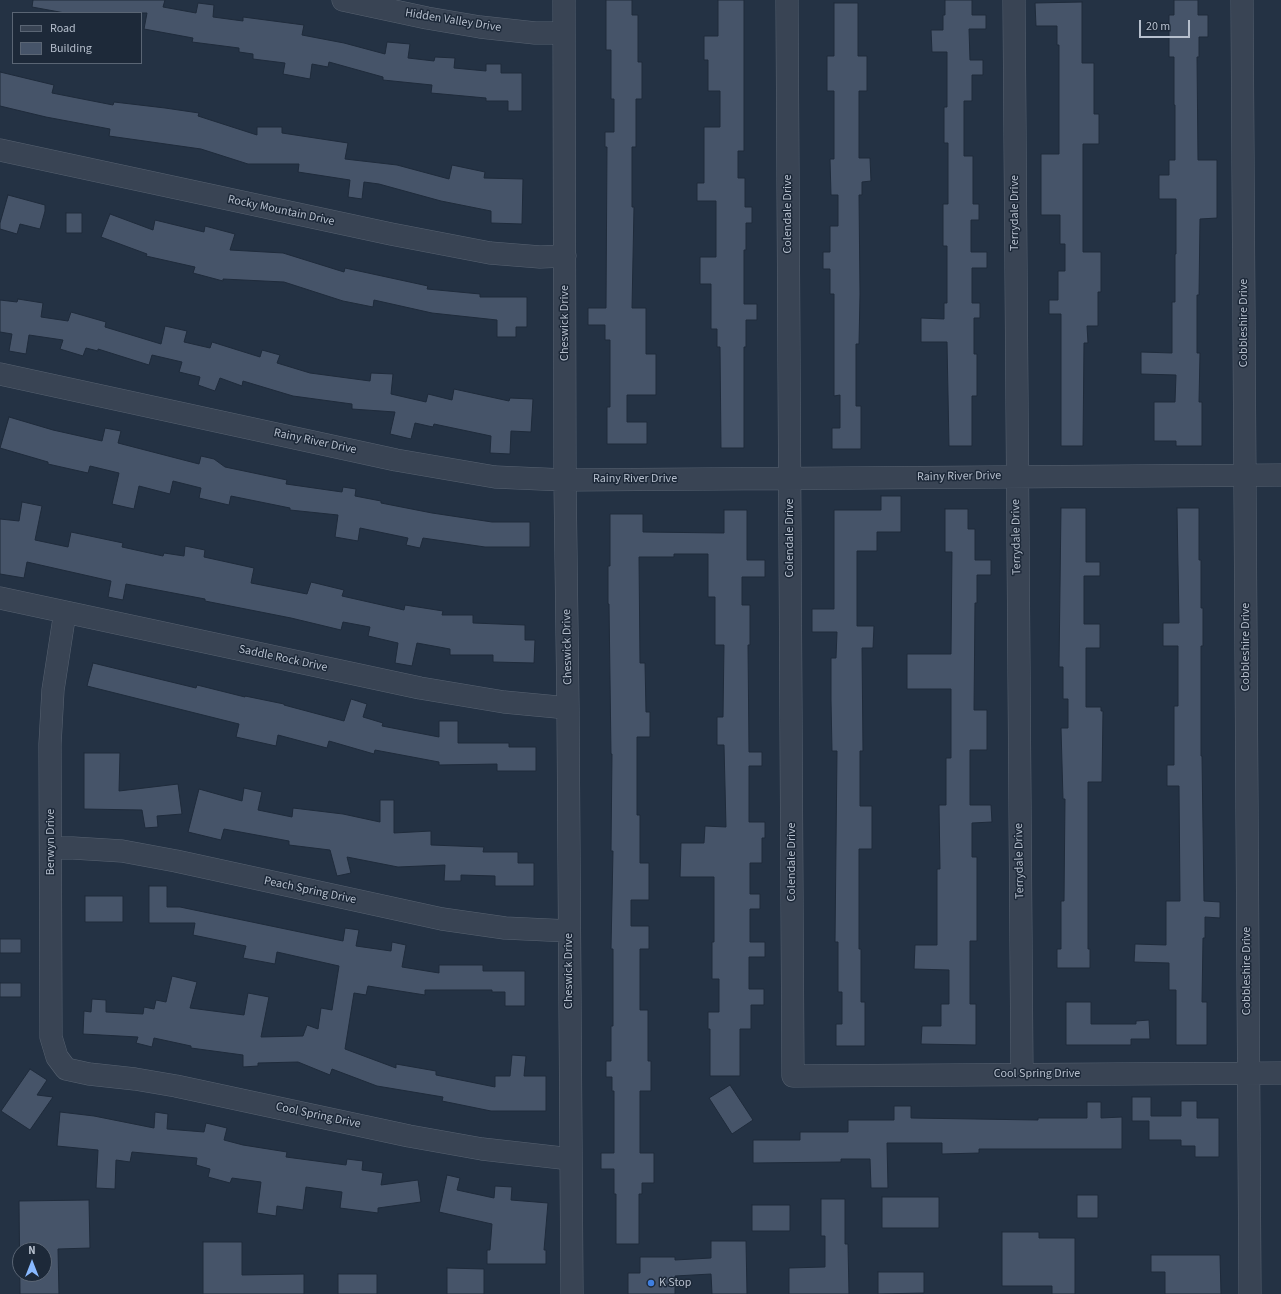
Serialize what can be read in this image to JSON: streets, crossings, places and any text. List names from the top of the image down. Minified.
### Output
{"streets":{"street":["Hidden Valley Drive","Rocky Mountain Drive","Terrydale Drive","Colendale Drive","Cheswick Drive","Cobbleshire Drive","Rainy River Drive","Saddle Rock Drive","Berwyn Drive","Peach Spring Drive","Cool Spring Drive"]},"crossings":[["Hidden Valley Drive","Cheswick Drive"],["Rocky Mountain Drive","Cheswick Drive"],["Terrydale Drive","Rainy River Drive"],["Terrydale Drive","Cool Spring Drive"],["Colendale Drive","Rainy River Drive"],["Colendale Drive","Cool Spring Drive"],["Cheswick Drive","Rainy River Drive"],["Cheswick Drive","Saddle Rock Drive"],["Cheswick Drive","Peach Spring Drive"],["Cheswick Drive","Cool Spring Drive"],["Cobbleshire Drive","Rainy River Drive"],["Cobbleshire Drive","Cool Spring Drive"],["Saddle Rock Drive","Berwyn Drive"],["Berwyn Drive","Peach Spring Drive"],["Berwyn Drive","Cool Spring Drive"]],"places":["K Stop"],"legend":["Road","Building"],"scale_bar":"20 m","north":"top"}
